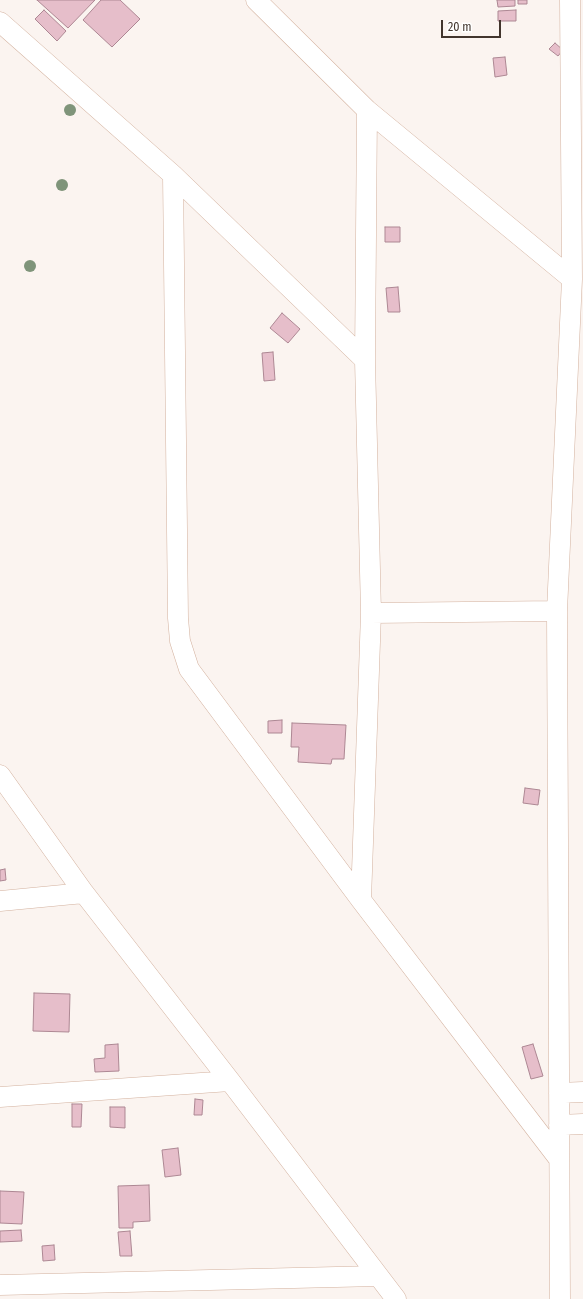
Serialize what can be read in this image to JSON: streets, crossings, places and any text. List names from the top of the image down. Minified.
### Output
{"scale_bar":"20 m"}
